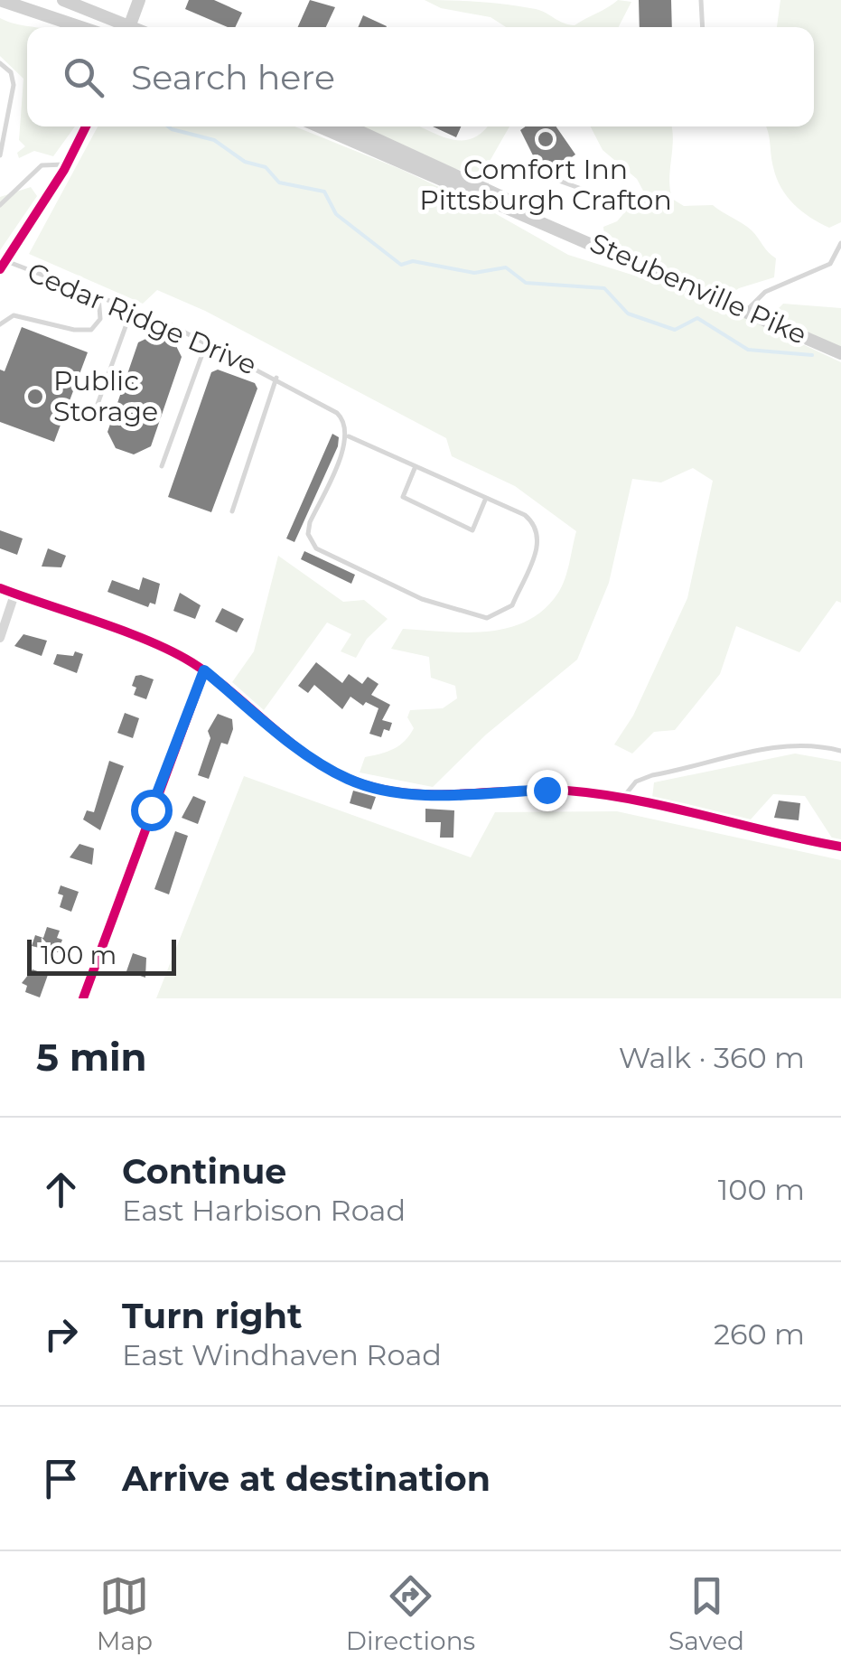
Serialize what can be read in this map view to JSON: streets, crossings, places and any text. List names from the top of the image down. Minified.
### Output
{"streets":{"main road":["Steubenville Pike"],"lane":["Cedar Ridge Drive"]},"places":["Comfort Inn Pittsburgh Crafton","Public Storage"],"scale_bar":"100 m","page":{"search":"Search here","scale":"100 m","heading":["5 min","Walk · 360 m"],"list":[["Continue","East Harbison Road","100 m"],["Turn right","East Windhaven Road","260 m"],"Arrive at destination"],"nav":["Map","Directions","Saved"]}}
